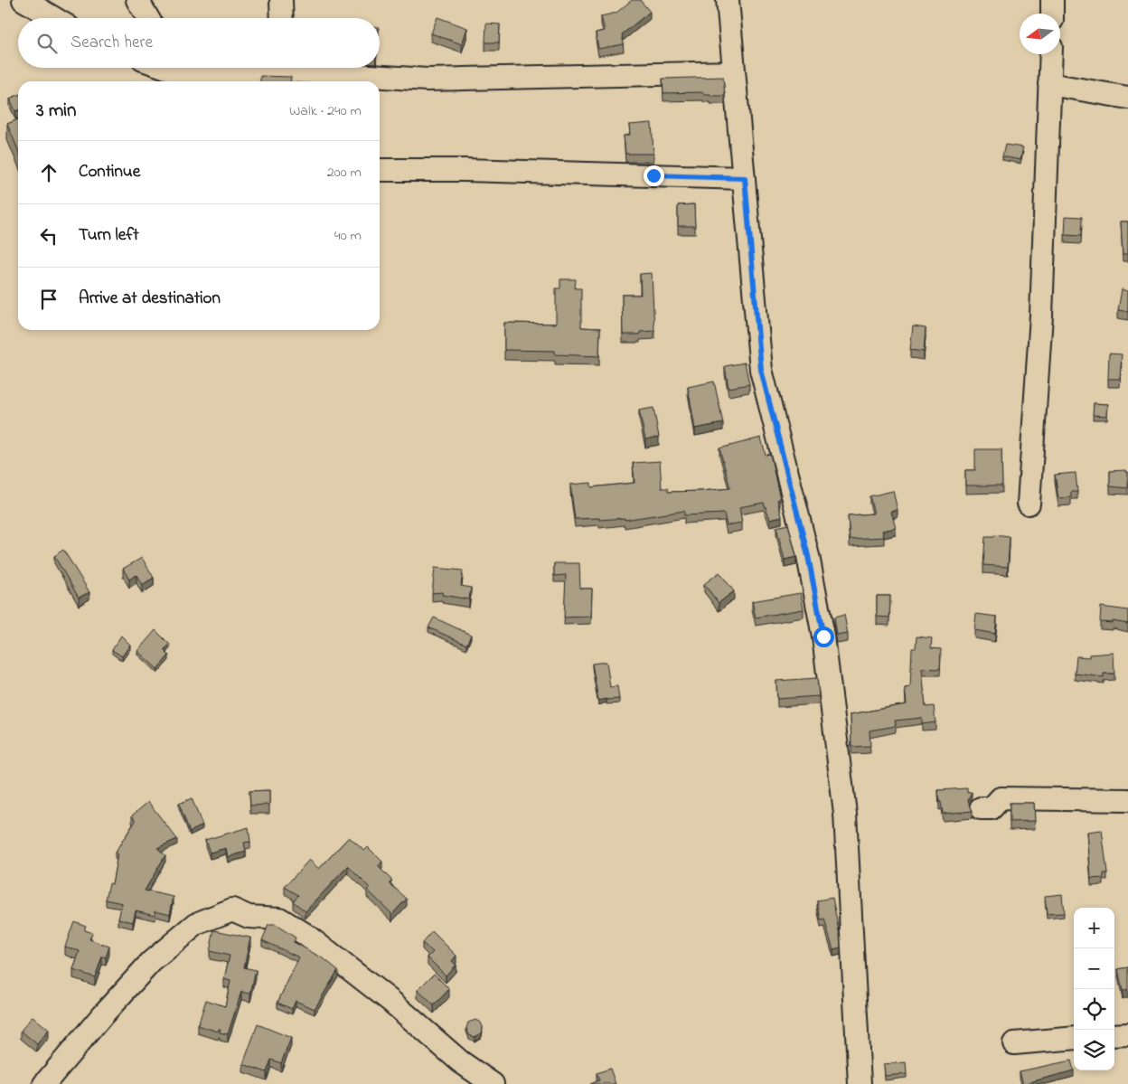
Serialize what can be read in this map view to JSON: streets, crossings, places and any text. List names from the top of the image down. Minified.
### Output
{"north":"left","page":{"search":"Search here","heading":["3 min","Walk · 240 m"],"list":[["Continue","200 m"],["Turn left","40 m"],"Arrive at destination"],"map_buttons":["+","−"]}}
